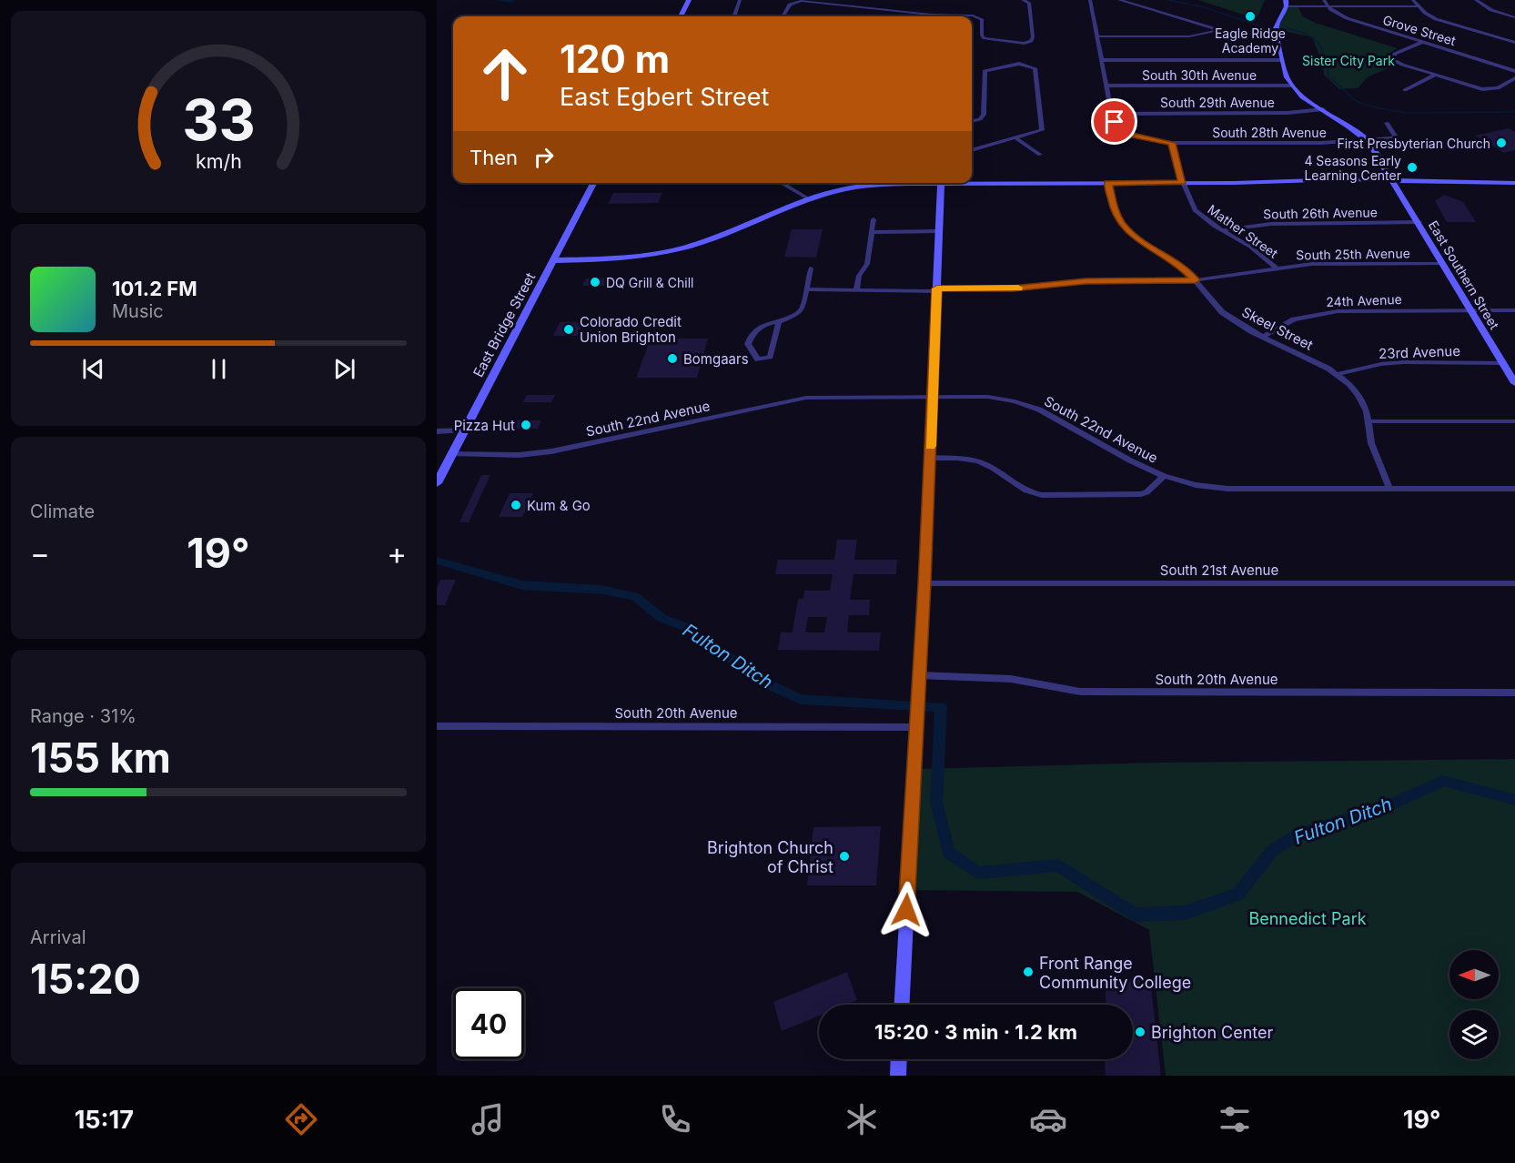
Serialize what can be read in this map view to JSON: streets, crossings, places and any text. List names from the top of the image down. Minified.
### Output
{"streets":{"street":["Grove Street","South 30th Avenue","South 29th Avenue","South 28th Avenue","South 26th Avenue","Mather Street","South 25th Avenue","East Southern Street","24th Avenue","East Bridge Street","Skeel Street","23rd Avenue","South 22nd Avenue","South 21st Avenue","South 20th Avenue"]},"crossings":[["South 28th Avenue","Mather Street"],["South 28th Avenue","East Southern Street"],["South 26th Avenue","Mather Street"],["South 26th Avenue","East Southern Street"],["Mather Street","South 25th Avenue"],["South 25th Avenue","East Southern Street"],["South 25th Avenue","Skeel Street"],["East Southern Street","24th Avenue"],["East Southern Street","23rd Avenue"],["24th Avenue","Skeel Street"],["East Bridge Street","South 22nd Avenue"],["Skeel Street","23rd Avenue"],["Skeel Street","South 22nd Avenue"]],"water":["Fulton Ditch"],"parks":["Sister City Park","Bennedict Park"],"places":["Eagle Ridge Academy","First Presbyterian Church","4 Seasons Early Learning Center","DQ Grill & Chill","Colorado Credit Union Brighton","Bomgaars","Pizza Hut","Kum & Go","Brighton Church of Christ","Front Range Community College","Brighton Center"],"north":"left","page":{"turn":["120 m","East Egbert Street"],"then":"Then","song":["101.2 FM","Music"],"tile":["Climate",["Range · 31%","155 km"],["Arrival","15:20"]],"heat":["−","19°","+"],"limit":"40","trip":"15:20 · 3 min · 1.2 km","tabs":["15:17","19°"],"gauge":["33","km/h"]}}
